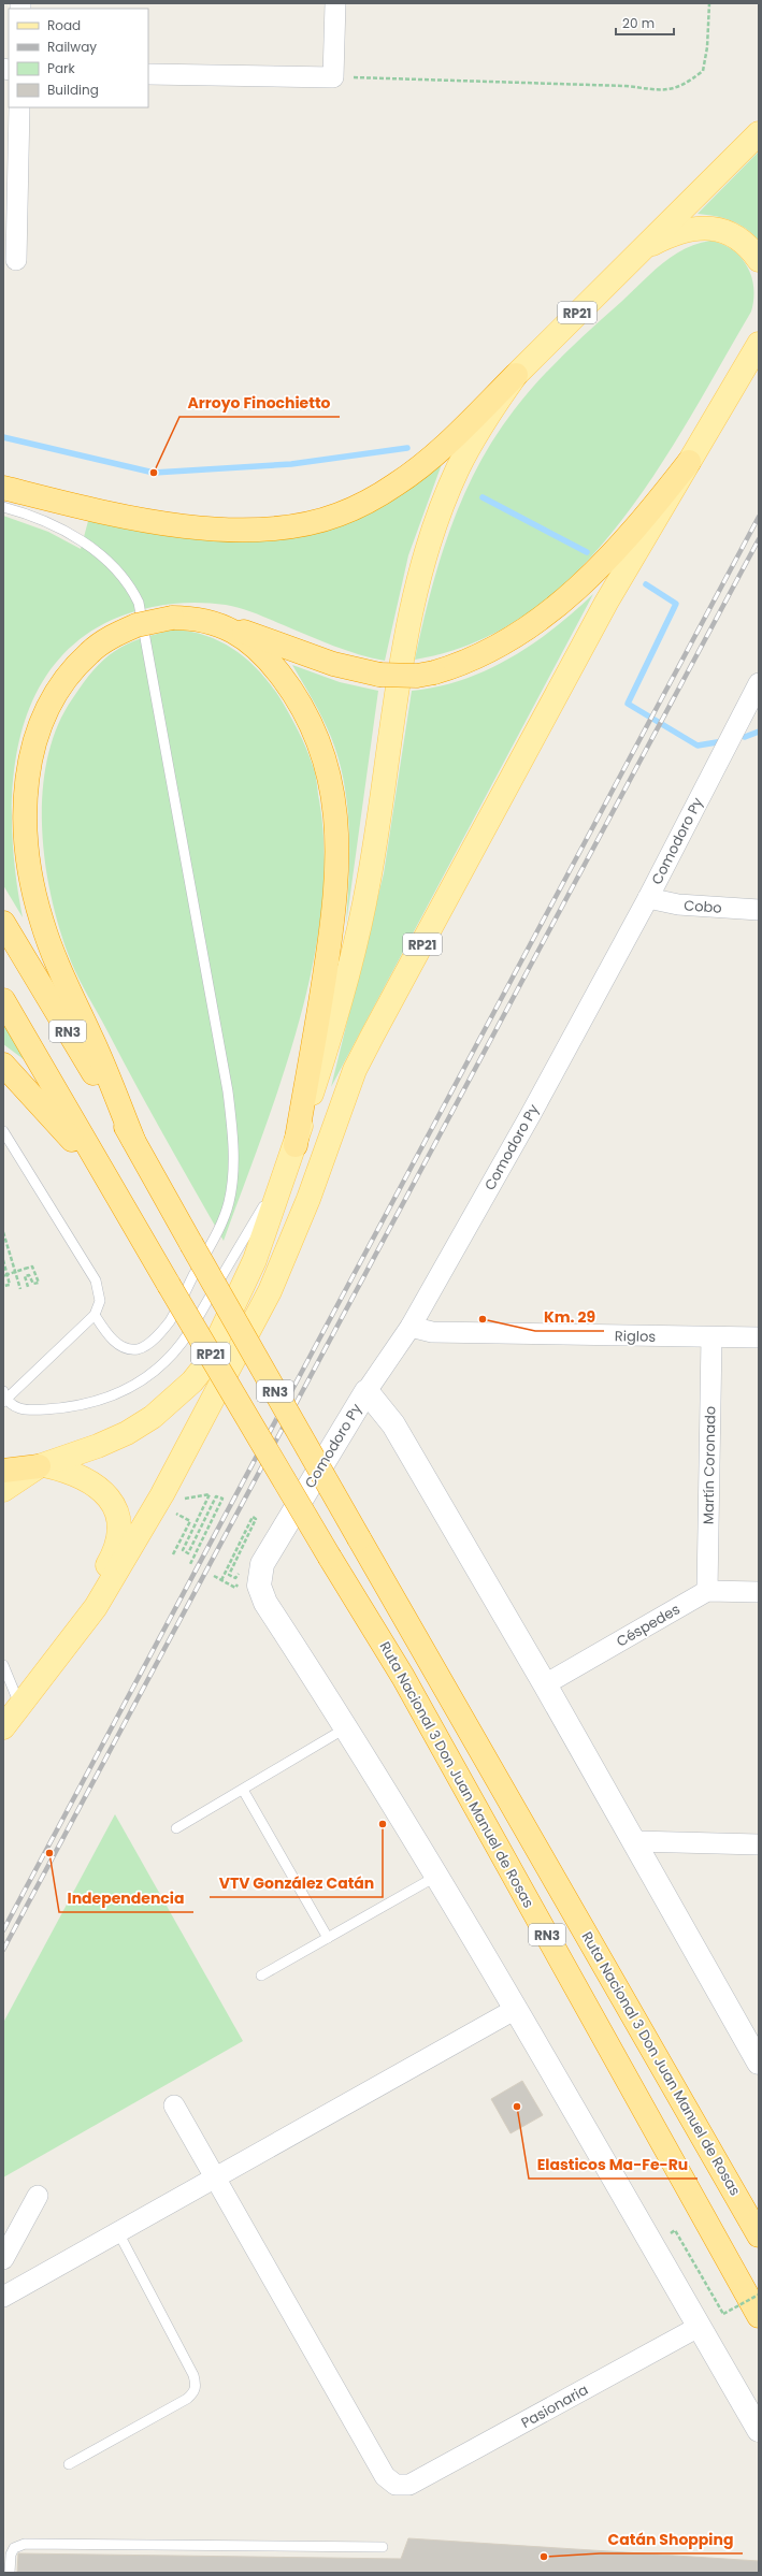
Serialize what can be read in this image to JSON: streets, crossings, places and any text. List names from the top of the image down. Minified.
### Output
{"streets":{"highway":["RN3","Ruta Nacional 3 Don Juan Manuel de Rosas"],"main road":["RP21"],"street":["Comodoro Py","Cobo","Riglos","Martín Coronado","Céspedes","Pasionaria"]},"crossings":[["Comodoro Py","Cobo"],["Comodoro Py","Riglos"],["Comodoro Py","Pasionaria"],["RN3","Ruta Nacional 3 Don Juan Manuel de Rosas"],["Riglos","Martín Coronado"],["Martín Coronado","Céspedes"]],"places":["Arroyo Finochietto","Km. 29","VTV González Catán","Independencia","Elasticos Ma-Fe-Ru","Catán Shopping"],"legend":["Road","Railway","Park","Building"],"scale_bar":"20 m"}
